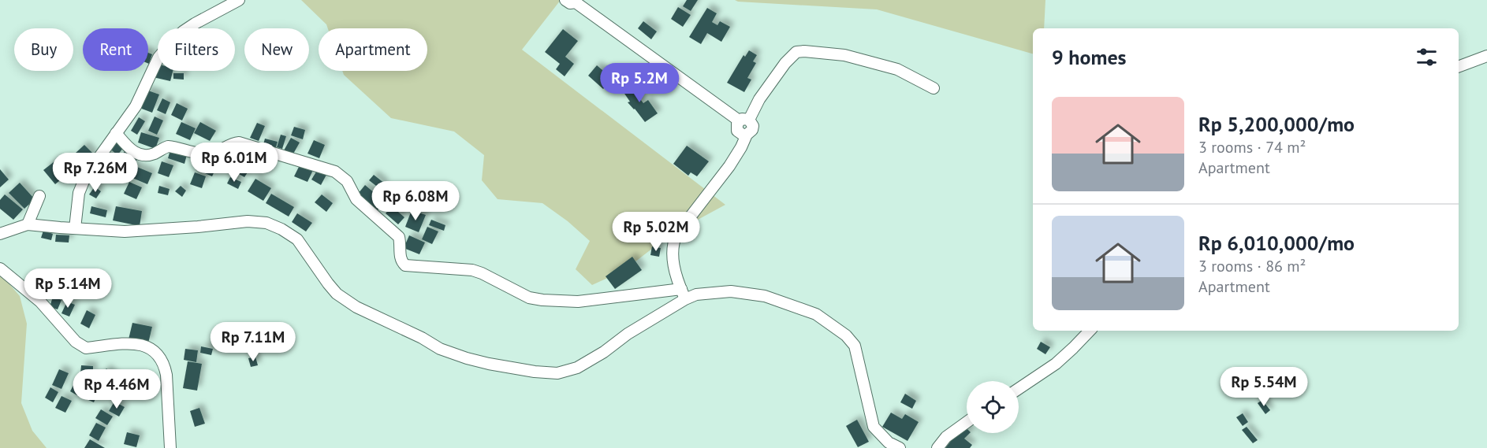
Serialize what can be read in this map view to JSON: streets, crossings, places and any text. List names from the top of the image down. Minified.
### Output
{"page":{"chip":["Buy","Rent","Filters","New","Apartment"],"heading":"9 homes","price":["Rp 5.2M","Rp 6.01M","Rp 7.26M","Rp 6.08M","Rp 5.02M","Rp 5.14M","Rp 7.11M","Rp 5.54M","Rp 4.46M"],"list":[{"name":"Rp 5,200,000/mo","note":"3 rooms · 74 m² · Apartment"},{"name":"Rp 6,010,000/mo","note":"3 rooms · 86 m² · Apartment"}]}}
